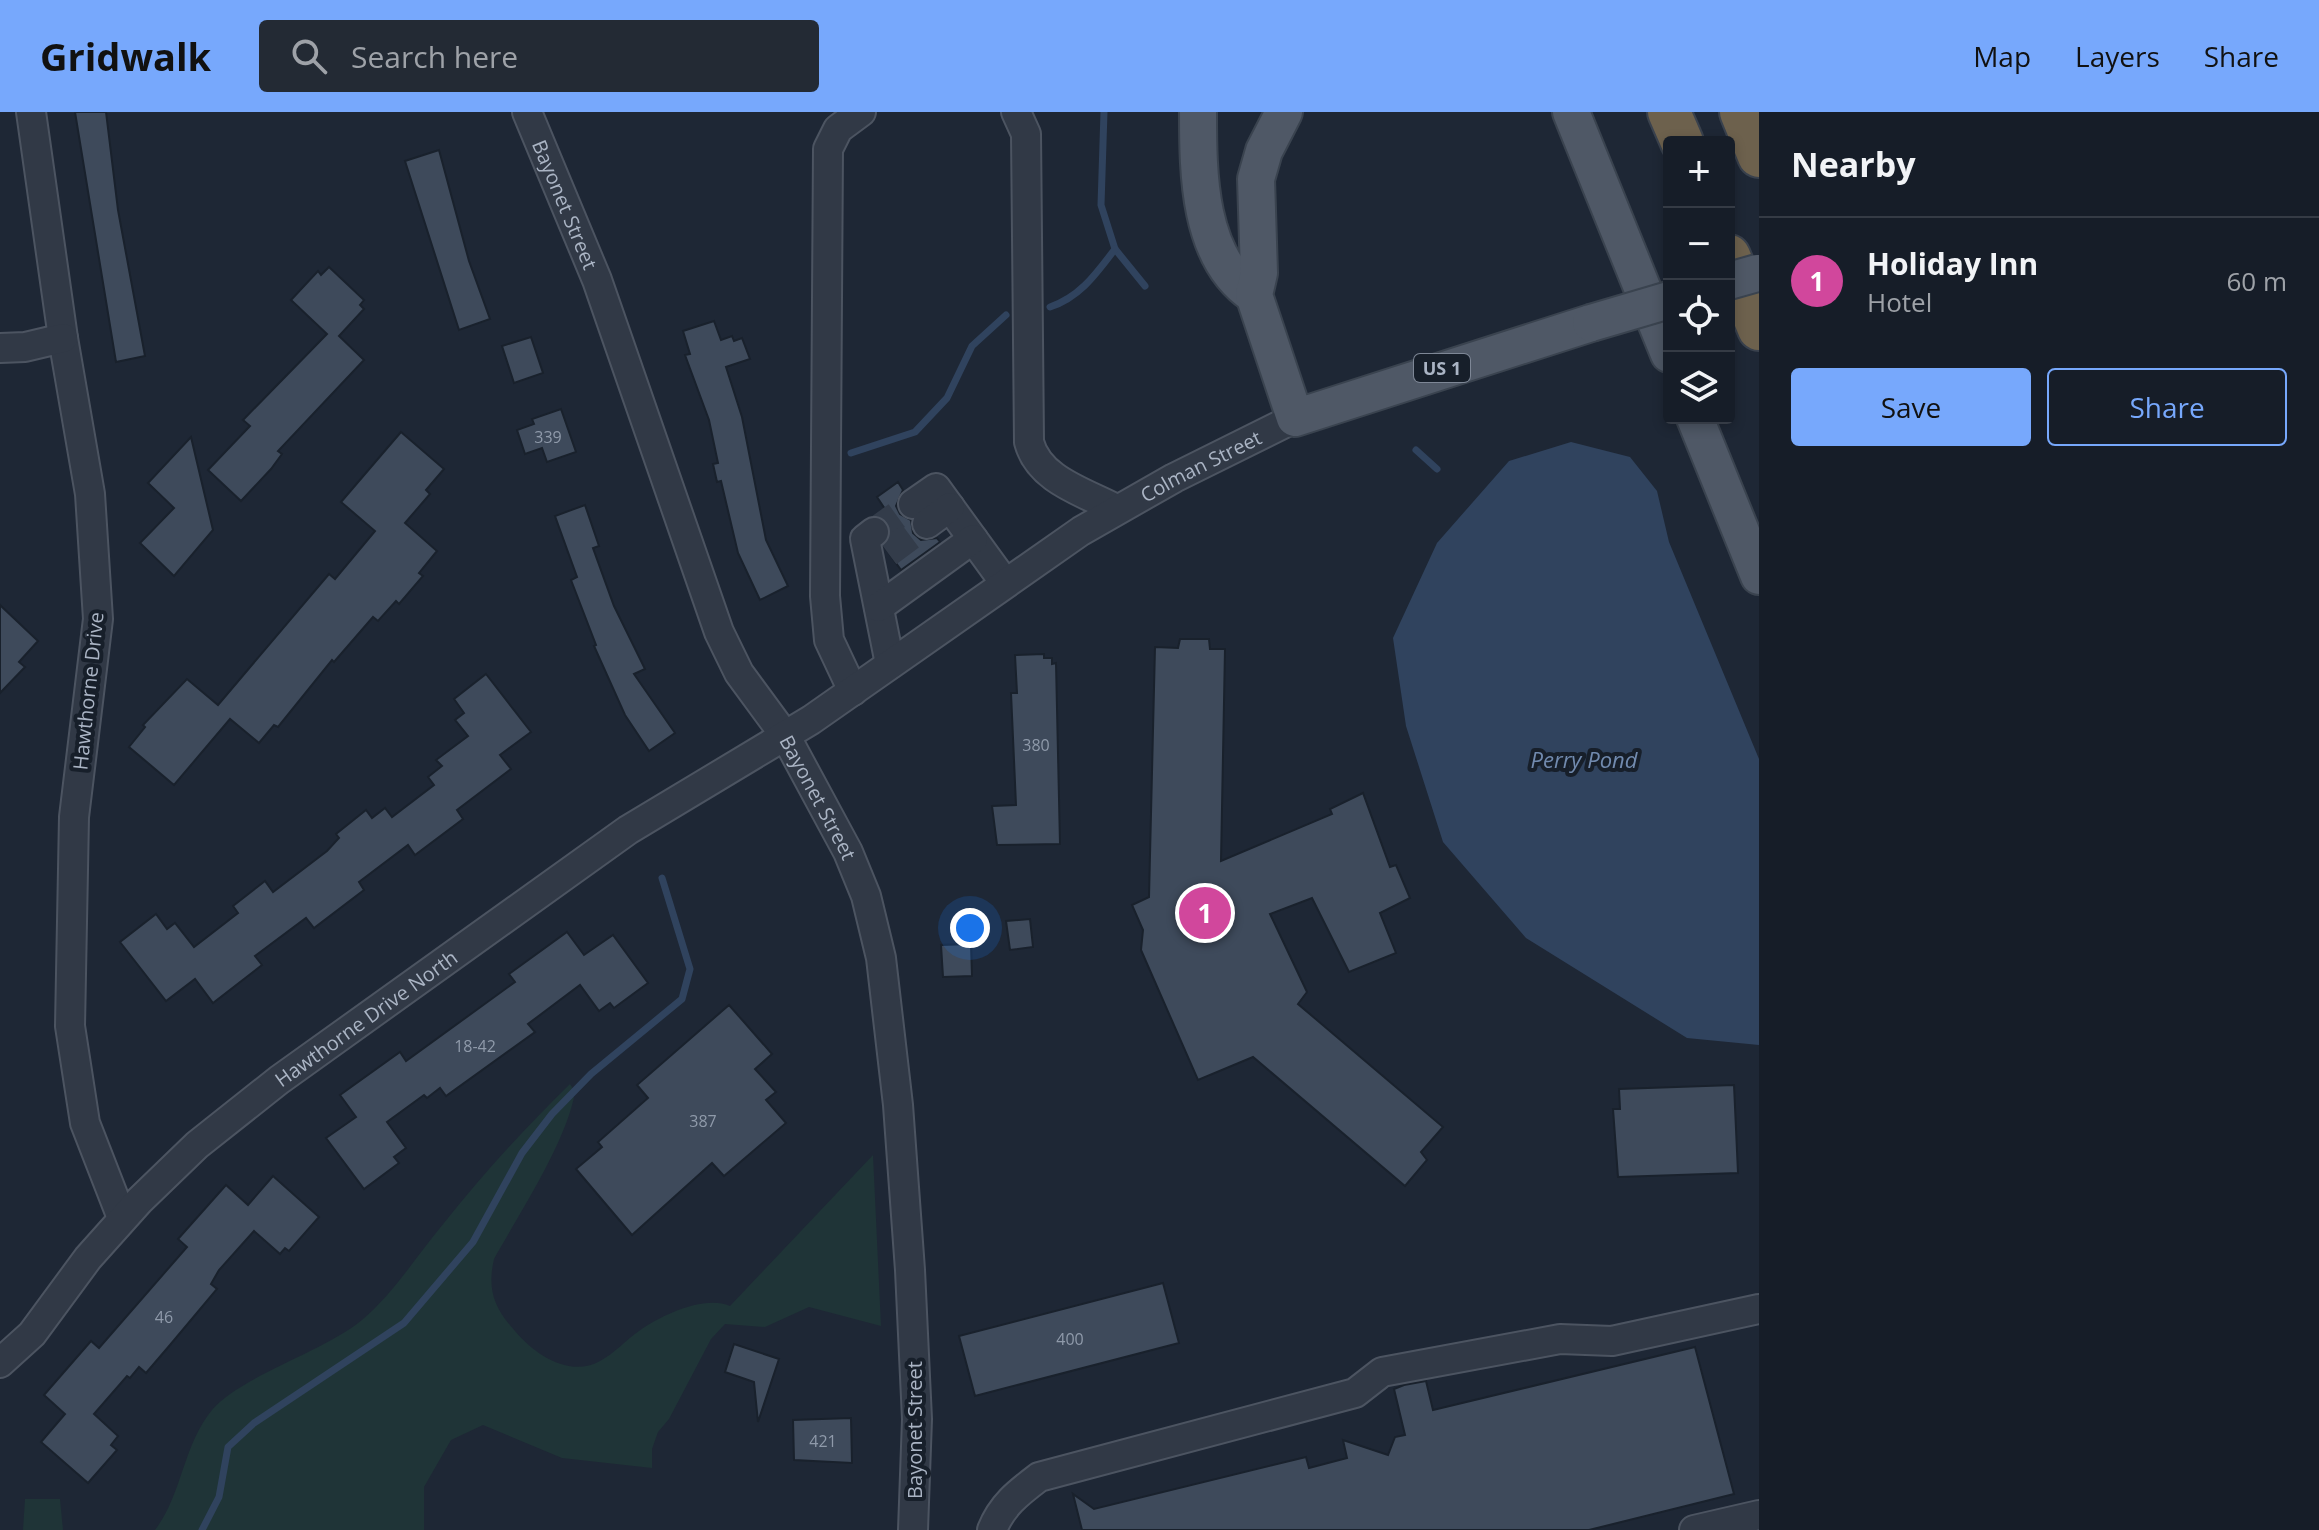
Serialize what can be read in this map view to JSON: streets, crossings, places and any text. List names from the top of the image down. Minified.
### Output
{"streets":{"main road":["US 1","Colman Street"],"street":["Bayonet Street","Hawthorne Drive","Hawthorne Drive North"]},"crossings":[["Bayonet Street","Colman Street"],["Bayonet Street","Hawthorne Drive North"],["Colman Street","Hawthorne Drive North"],["Hawthorne Drive","Hawthorne Drive North"]],"water":["Perry Pond"],"house_numbers":["339","380","18-42","387","46","400","421"],"page":{"header":"Gridwalk","search":"Search here","nav":["Map","Layers","Share"],"heading":"Nearby","map_buttons":["+","−"],"list":[{"mark":"1","name":"Holiday Inn","note":"Hotel","value":"60 m"}],"buttons":["Save","Share"],"pins":"1"}}
